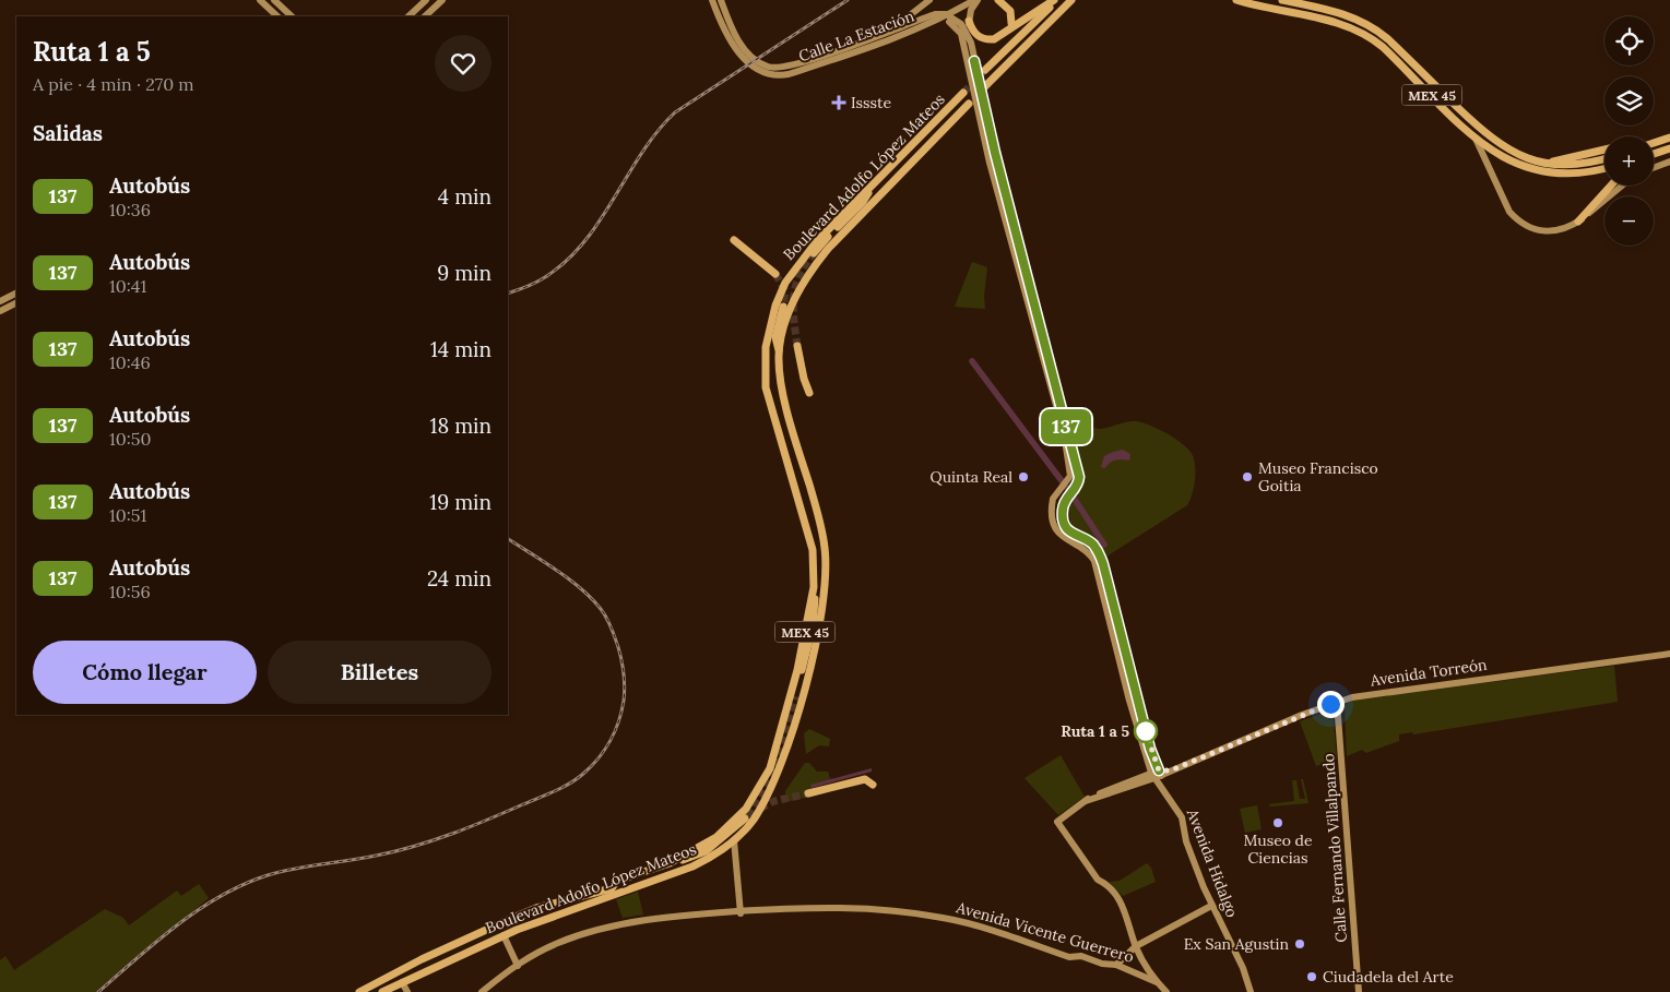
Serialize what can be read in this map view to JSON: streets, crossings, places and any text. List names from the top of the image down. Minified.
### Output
{"streets":{"main road":["MEX 45","Boulevard Adolfo López Mateos"],"street":["Calle La Estación","Avenida Torreón","Calle Fernando Villalpando","Avenida Hidalgo","Avenida Vicente Guerrero"]},"crossings":[["Avenida Torreón","Calle Fernando Villalpando"],["Avenida Torreón","Avenida Hidalgo"]],"places":{"health":["Issste"],"other":["Quinta Real","Museo Francisco Goitia","Ruta 1 a 5","Museo de Ciencias","Ex San Agustin","Ciudadela del Arte"]},"lines":["bus line 137"],"page":{"on_map":"137","map_buttons":["+","−"],"heading":[["Ruta 1 a 5","A pie · 4 min · 270 m"],"Salidas"],"list":[{"mark":"137","name":"Autobús","note":"10:36","value":"4 min"},{"mark":"137","name":"Autobús","note":"10:41","value":"9 min"},{"mark":"137","name":"Autobús","note":"10:46","value":"14 min"},{"mark":"137","name":"Autobús","note":"10:50","value":"18 min"},{"mark":"137","name":"Autobús","note":"10:51","value":"19 min"},{"mark":"137","name":"Autobús","note":"10:56","value":"24 min"}],"buttons":["Cómo llegar","Billetes"]}}
